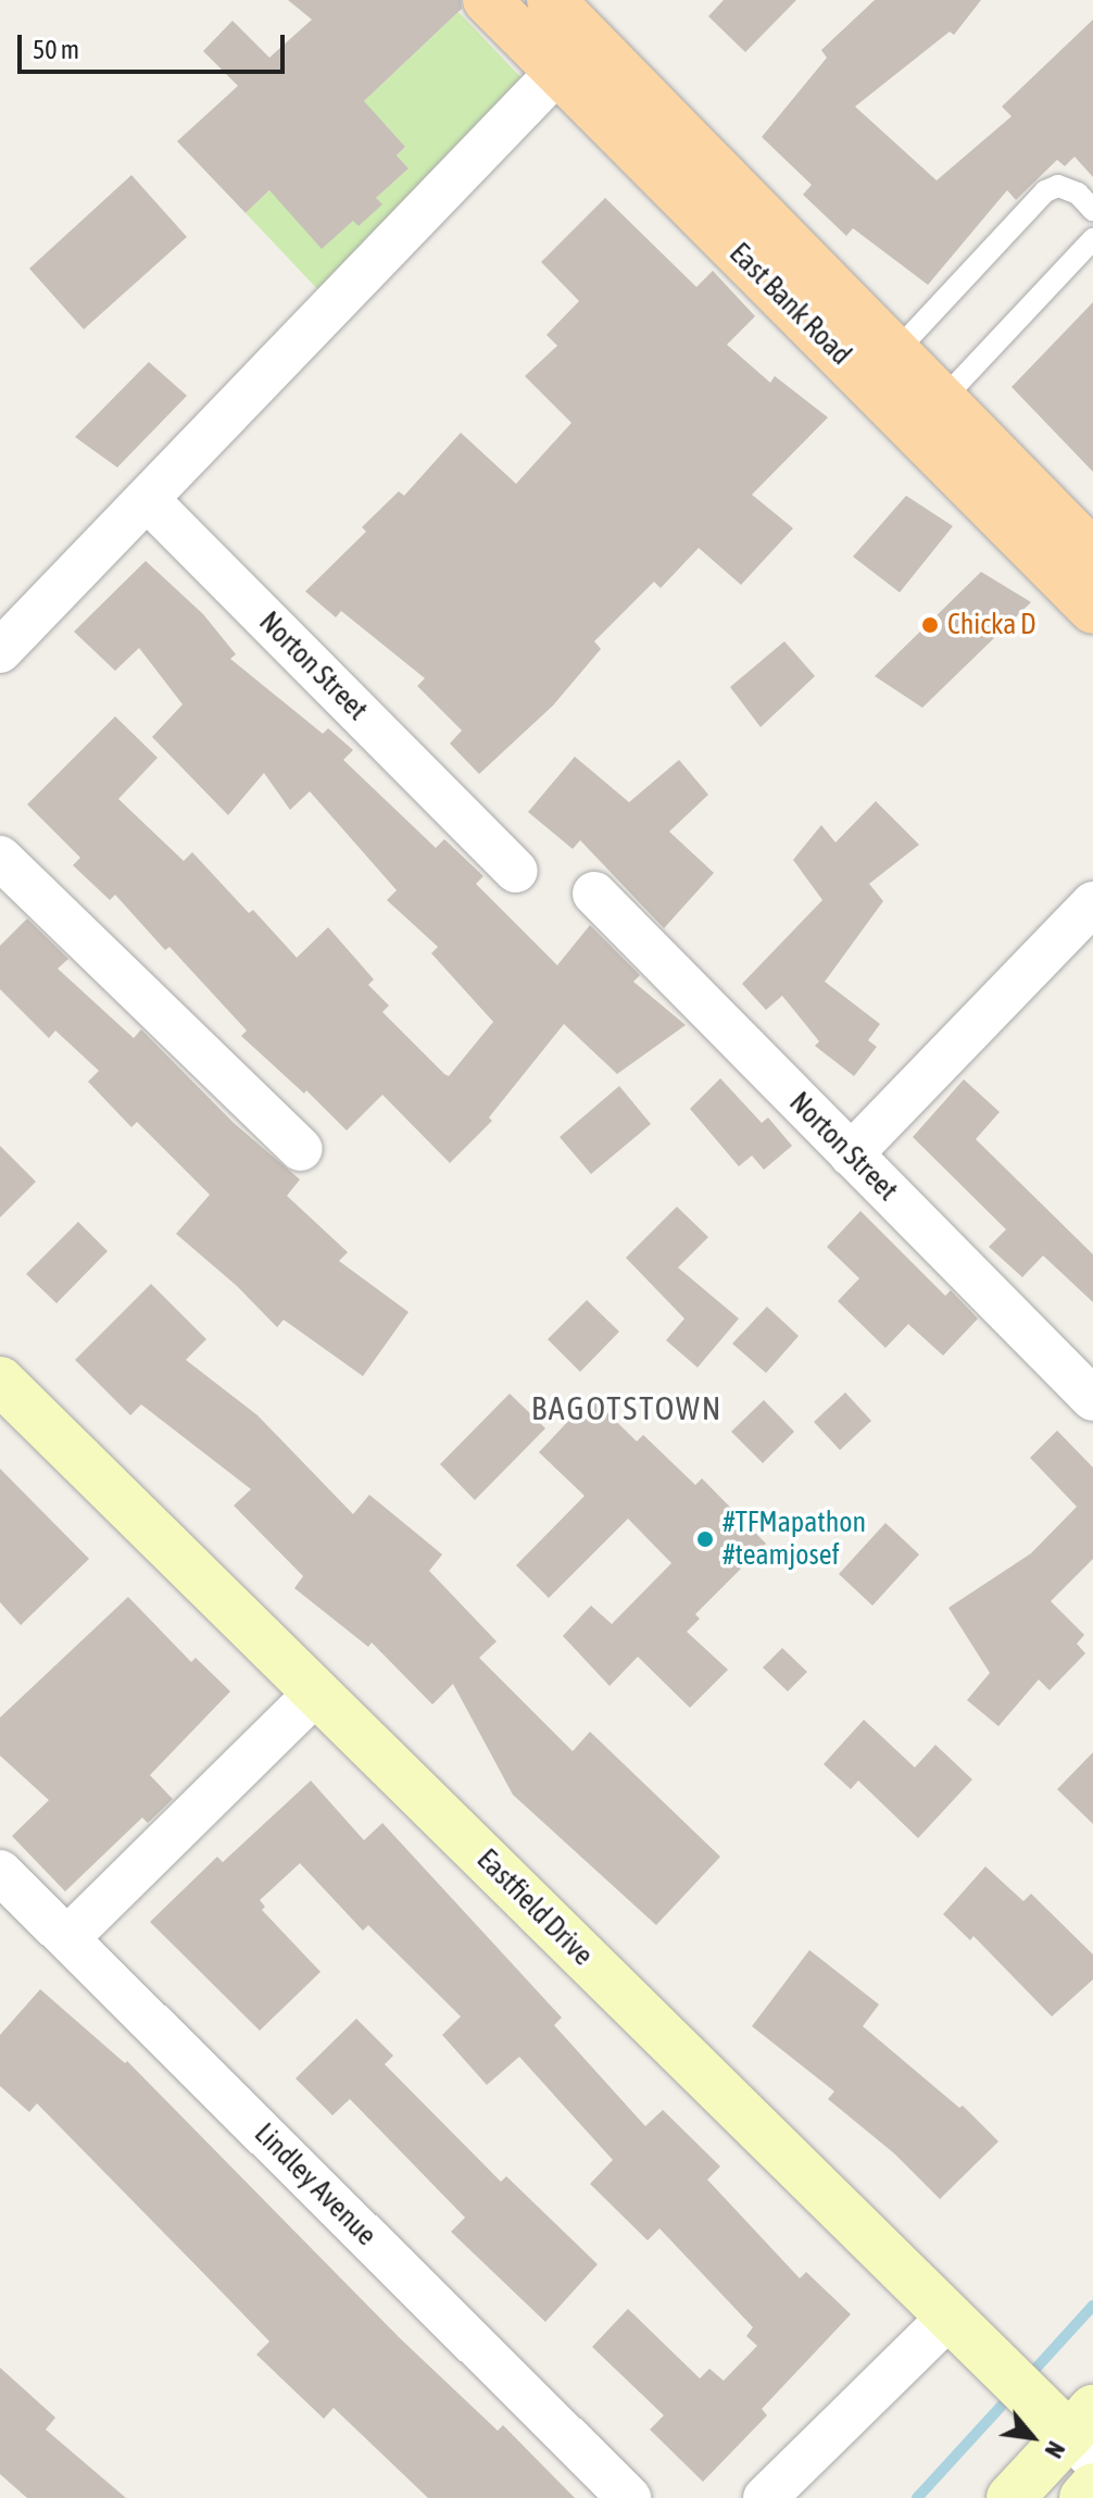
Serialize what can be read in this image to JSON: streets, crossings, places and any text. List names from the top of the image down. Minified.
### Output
{"streets":{"main road":["East Bank Road"],"street":["Norton Street","Eastfield Drive","Lindley Avenue"]},"districts":["BAGOTSTOWN"],"places":["Chicka D","#TFMapathon #teamjosef"],"scale_bar":"50 m","north":"bottom right"}
